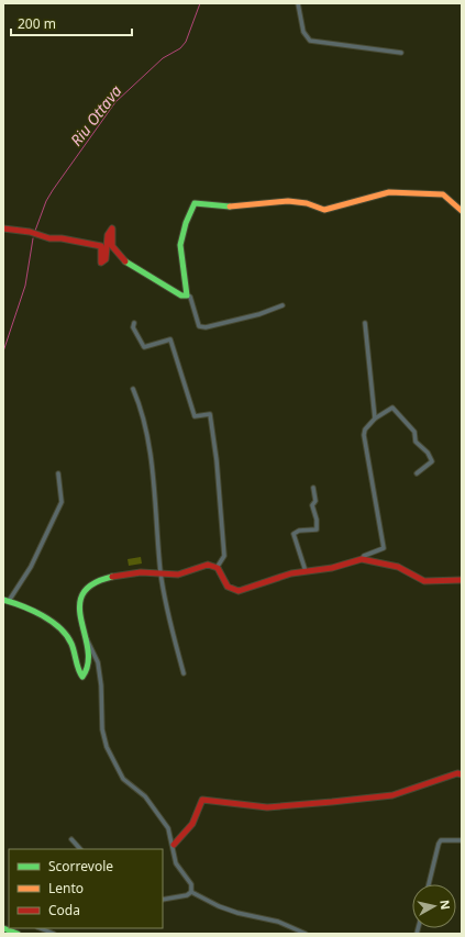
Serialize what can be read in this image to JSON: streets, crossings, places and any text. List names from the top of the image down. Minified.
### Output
{"water":["Riu Ottava"],"legend":["Scorrevole","Lento","Coda"],"scale_bar":"200 m","north":"right"}
